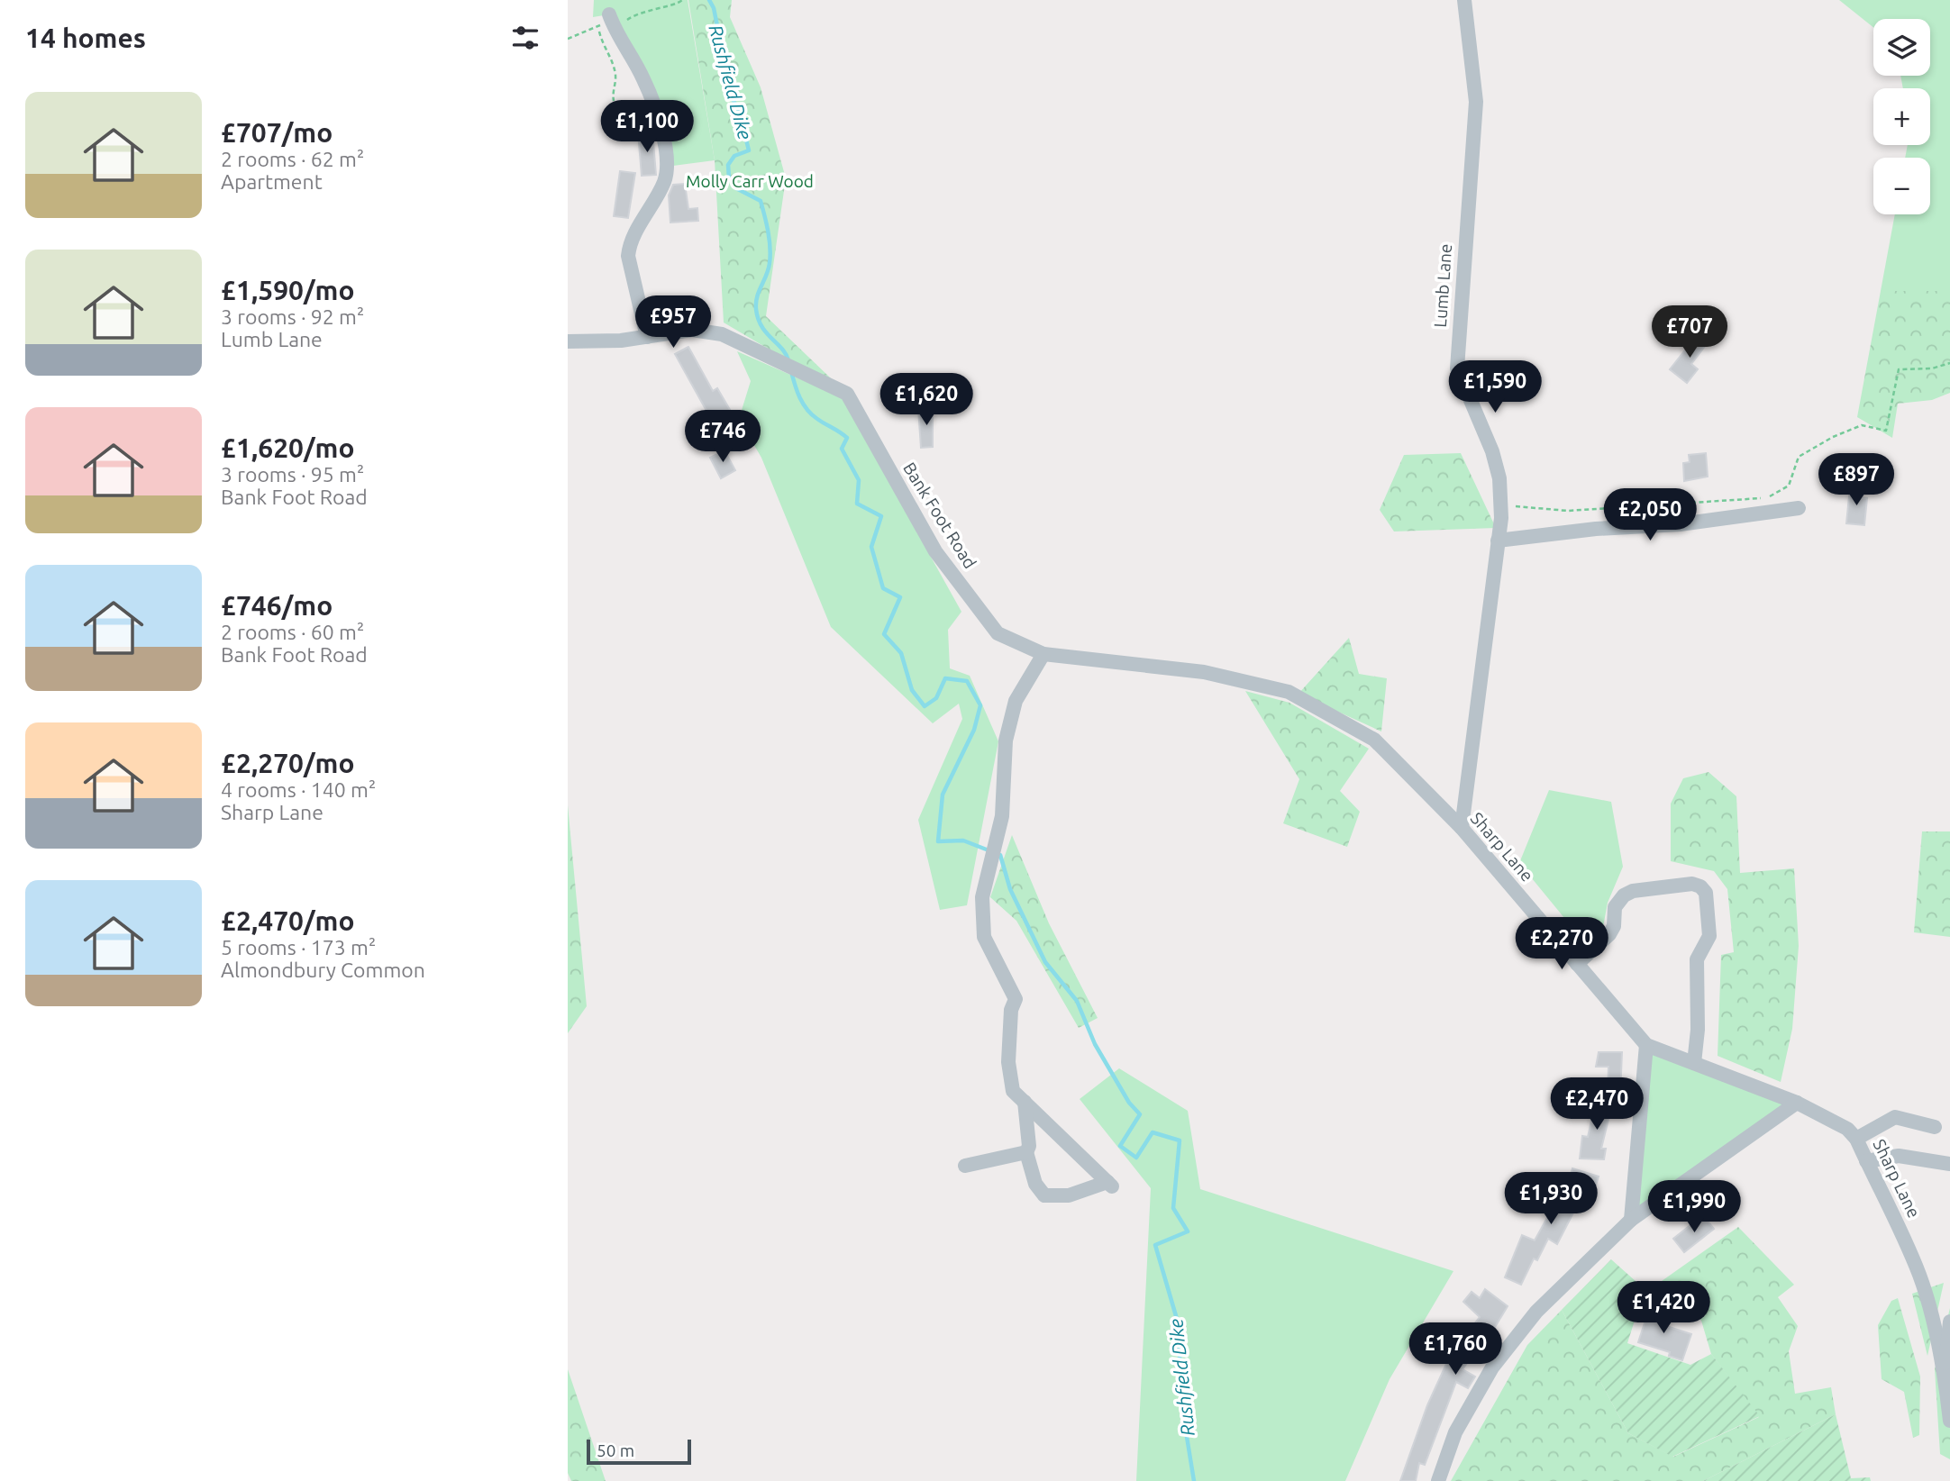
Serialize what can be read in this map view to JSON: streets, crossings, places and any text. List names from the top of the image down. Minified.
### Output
{"streets":{"street":["Lumb Lane","Bank Foot Road","Sharp Lane"]},"crossings":[["Lumb Lane","Sharp Lane"],["Bank Foot Road","Sharp Lane"]],"water":["Rushfield Dike"],"parks":["Molly Carr Wood"],"scale_bar":"50 m","page":{"heading":"14 homes","map_buttons":["+","−"],"list":[{"name":"£707/mo","note":"2 rooms · 62 m² · Apartment"},{"name":"£1,590/mo","note":"3 rooms · 92 m² · Lumb Lane"},{"name":"£1,620/mo","note":"3 rooms · 95 m² · Bank Foot Road"},{"name":"£746/mo","note":"2 rooms · 60 m² · Bank Foot Road"},{"name":"£2,270/mo","note":"4 rooms · 140 m² · Sharp Lane"},{"name":"£2,470/mo","note":"5 rooms · 173 m² · Almondbury Common"}],"price":["£1,100","£957","£707","£1,590","£1,620","£746","£897","£2,050","£2,270","£2,470","£1,930","£1,990","£1,420","£1,760"],"scale":"50 m"}}
